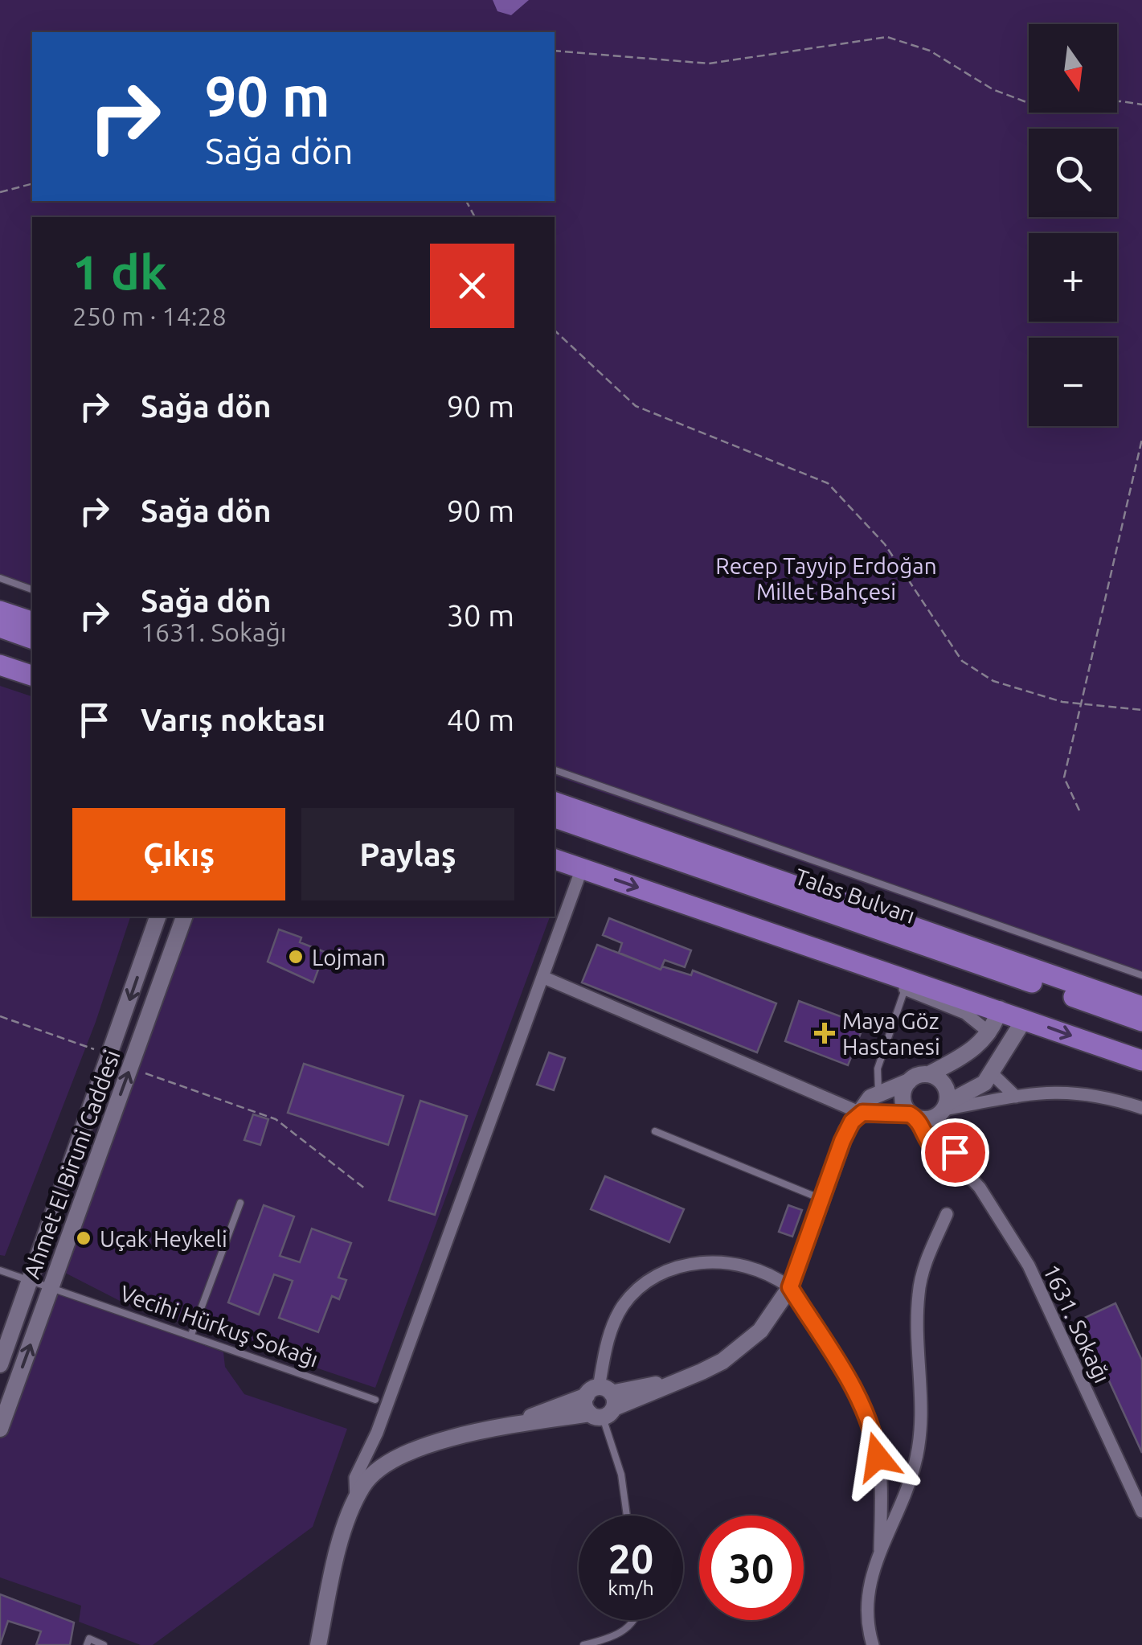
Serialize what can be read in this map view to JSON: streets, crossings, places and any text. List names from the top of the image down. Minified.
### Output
{"streets":{"main road":["Talas Bulvarı"],"street":["Ahmet El Biruni Caddesi","1631. Sokağı"],"lane":["Vecihi Hürkuş Sokağı"]},"crossings":[["Ahmet El Biruni Caddesi","Vecihi Hürkuş Sokağı"]],"parks":["Recep Tayyip Erdoğan Millet Bahçesi"],"places":{"other":["Lojman","Uçak Heykeli"],"health":["Maya Göz Hastanesi"]},"north":"bottom","page":{"map_buttons":["+","−"],"turn":["90 m","Sağa dön"],"heading":["1 dk","250 m · 14:28"],"list":[{"name":"Sağa dön","value":"90 m"},{"name":"Sağa dön","value":"90 m"},{"name":"Sağa dön","note":"1631. Sokağı","value":"30 m"},{"name":"Varış noktası","value":"40 m"}],"buttons":["Çıkış","Paylaş"],"speed":"20 km/h","limit":"30"}}
